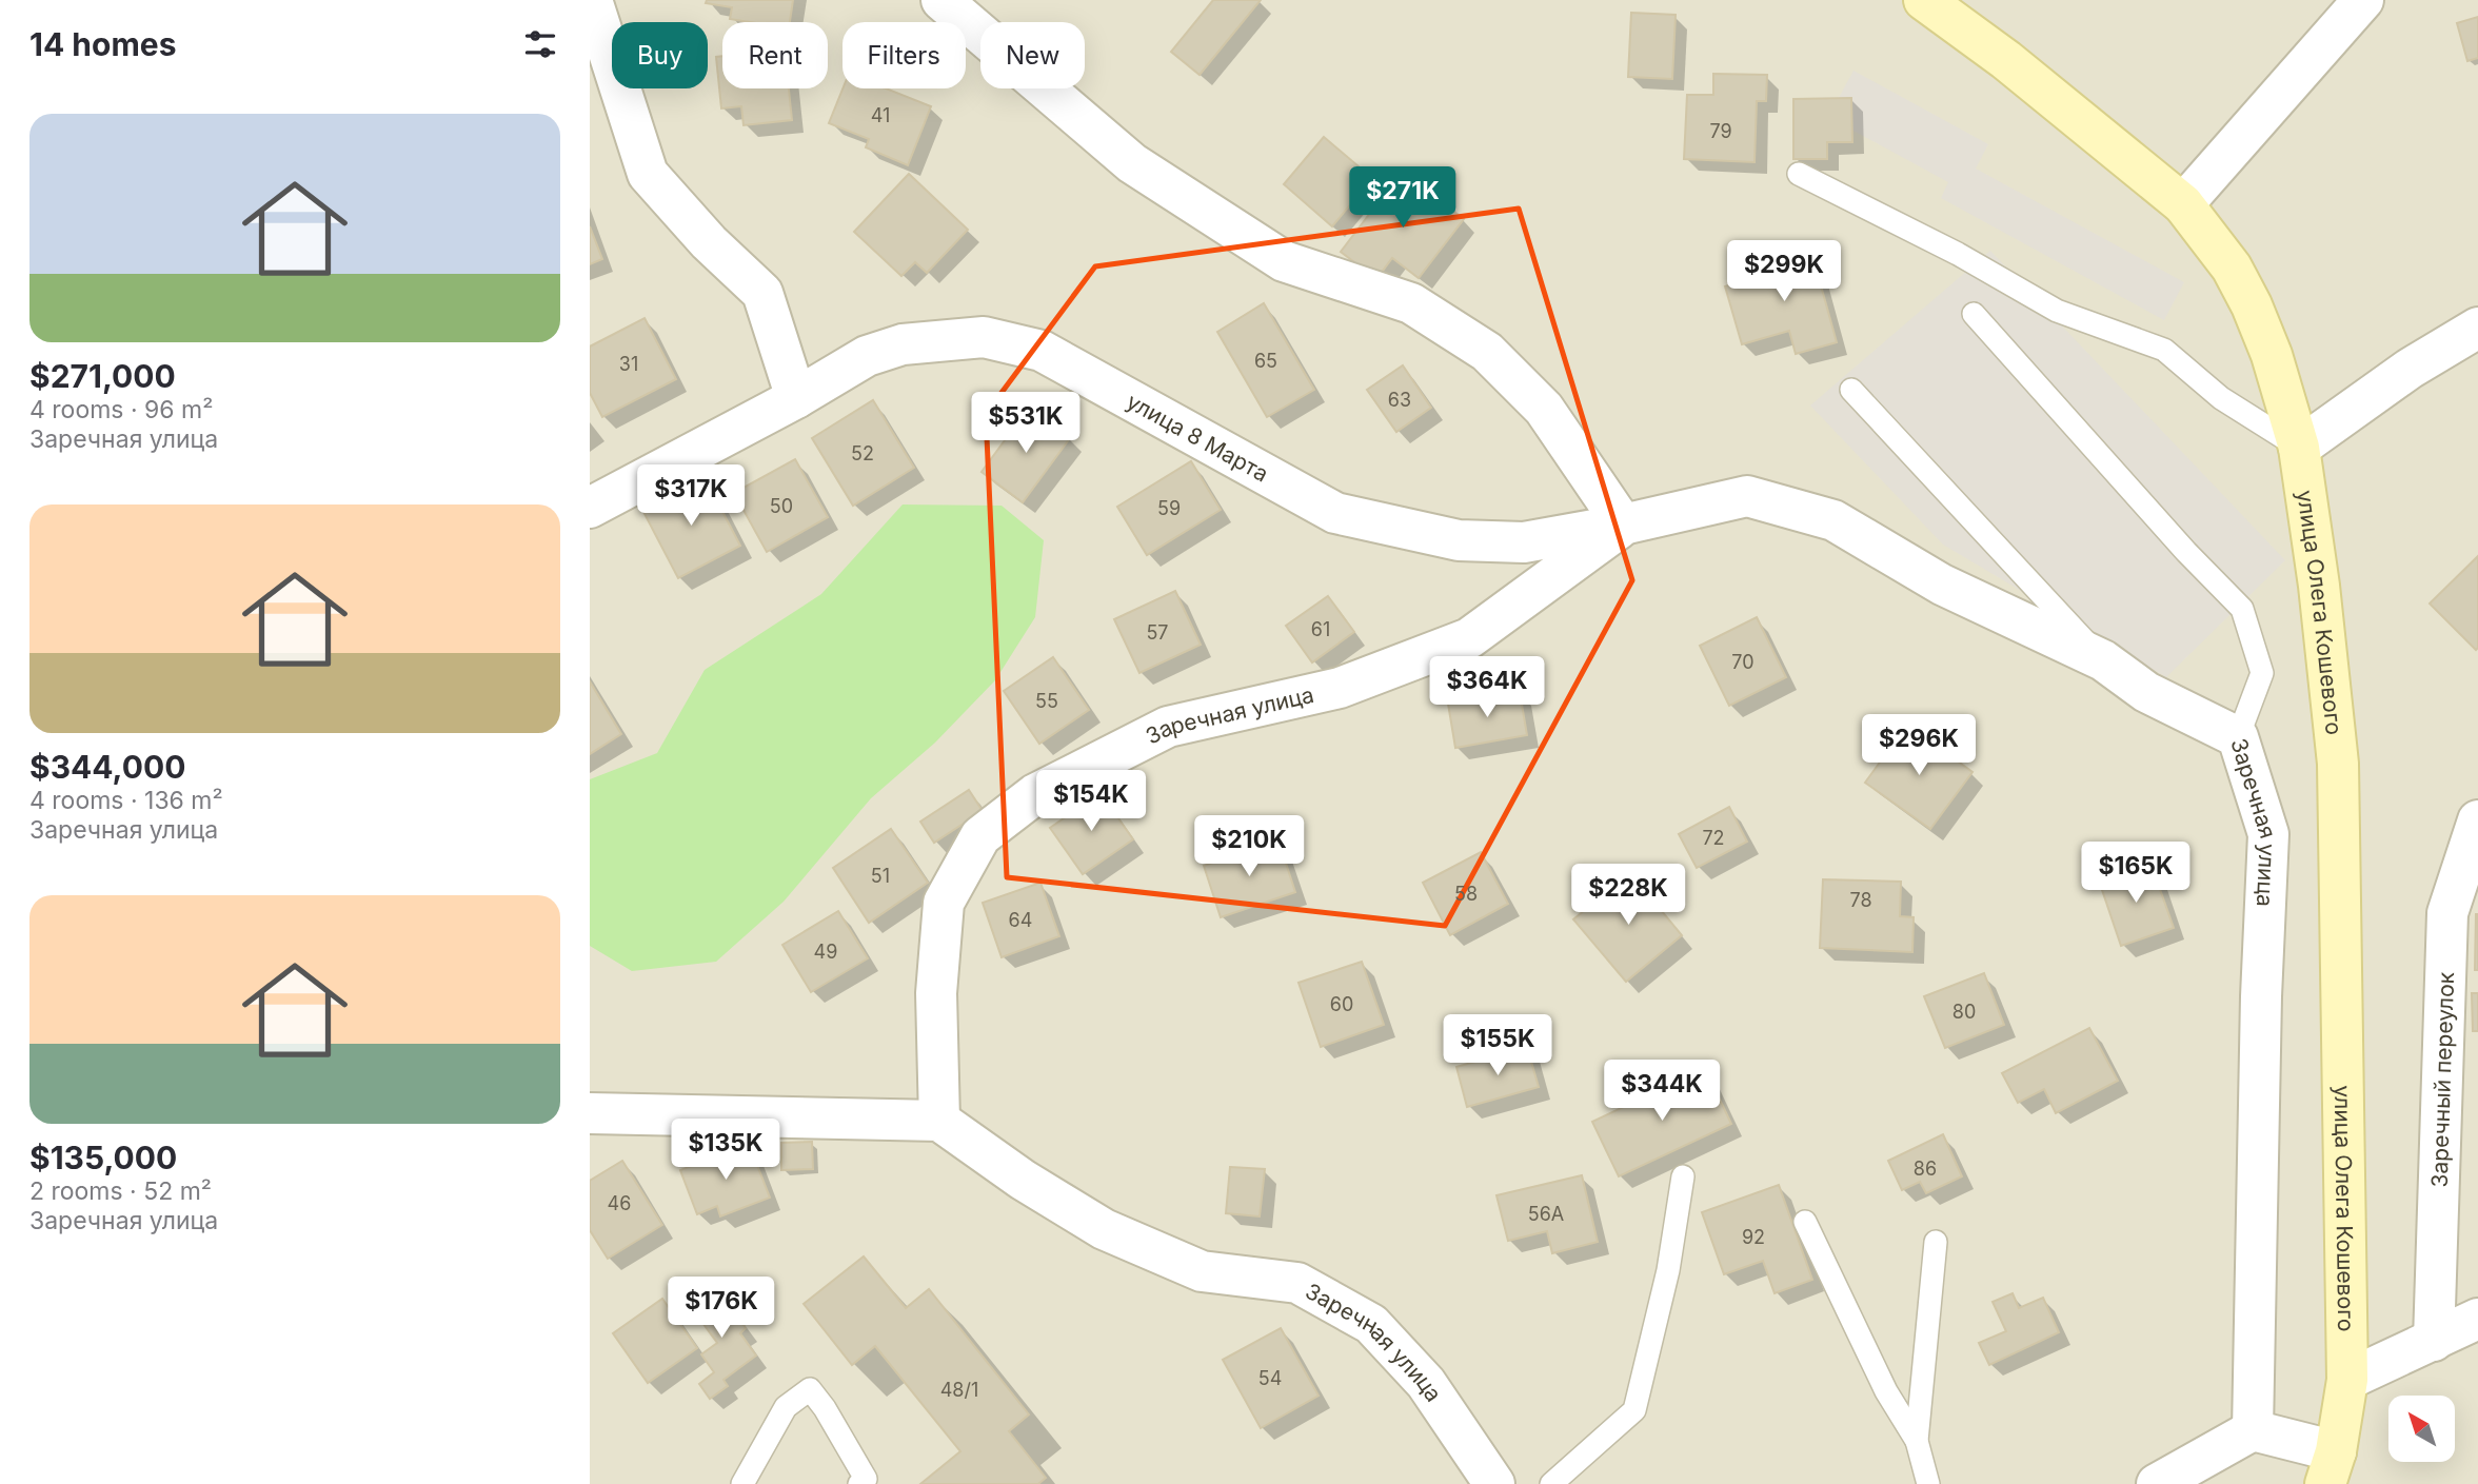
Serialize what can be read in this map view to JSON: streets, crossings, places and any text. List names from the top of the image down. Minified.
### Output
{"streets":{"street":["улица 8 Марта","улица Олега Кошевого","Заречная улица","Заречный переулок"]},"crossings":[["улица 8 Марта","Заречная улица"]],"house_numbers":["41","79","65","31","63","52","50","59","61","57","70","55","72","51","58","78","64","49","60","80","86","46","56А","92","54","48/1"],"north":"top left","page":{"heading":"14 homes","chip":["Buy","Rent","Filters","New"],"list":[{"name":"$271,000","note":"4 rooms · 96 m² · Заречная улица"},{"name":"$344,000","note":"4 rooms · 136 m² · Заречная улица"},{"name":"$135,000","note":"2 rooms · 52 m² · Заречная улица"}],"price":["$271K","$299K","$531K","$317K","$364K","$296K","$154K","$210K","$165K","$228K","$155K","$344K","$135K","$176K"]}}
